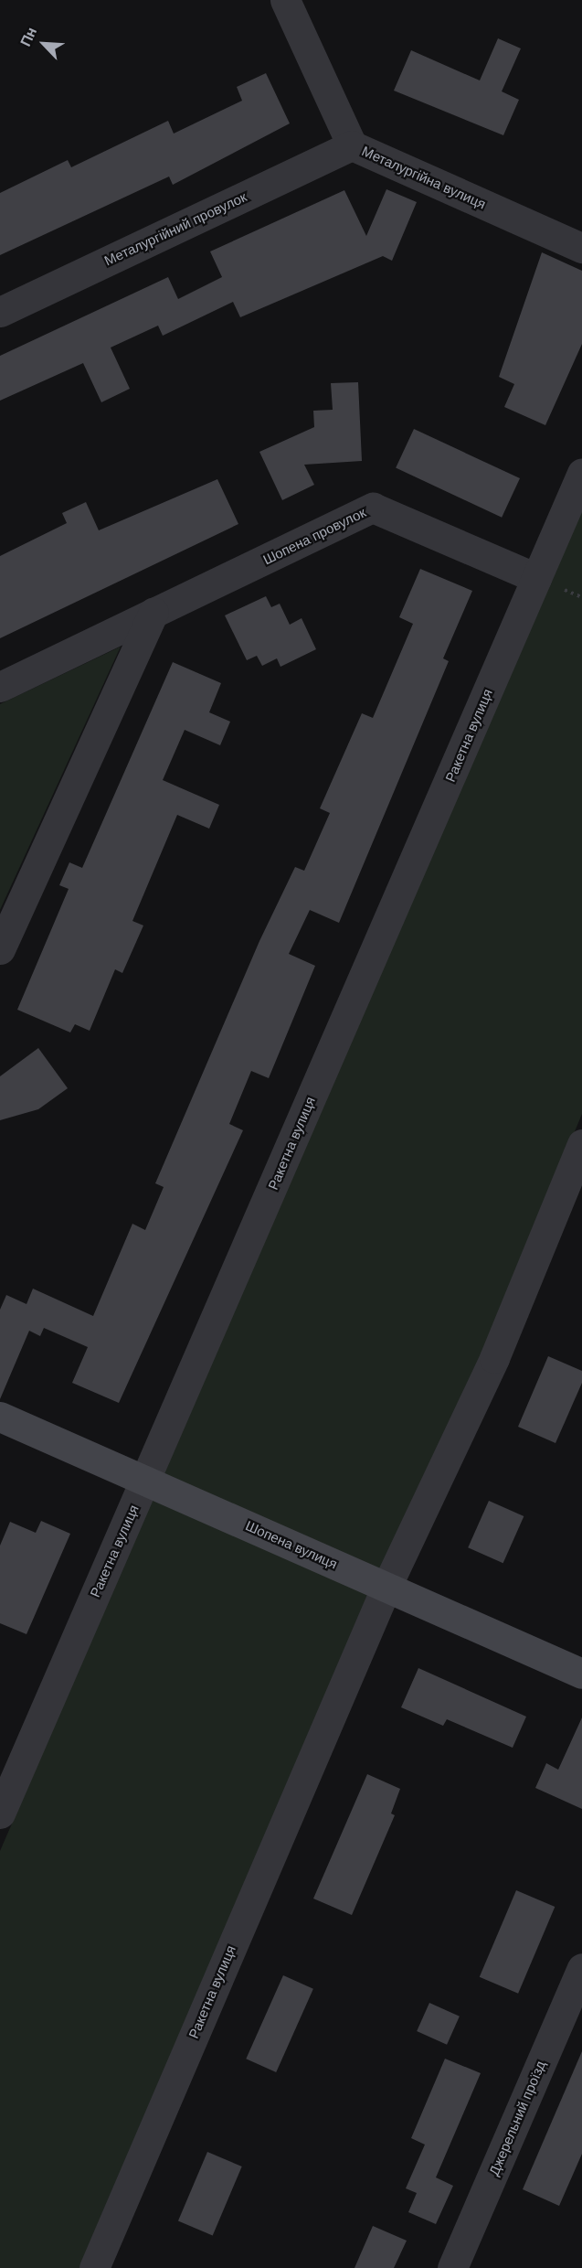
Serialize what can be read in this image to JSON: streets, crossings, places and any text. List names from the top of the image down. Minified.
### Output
{"streets":{"street":["Металургійна вулиця","Металургійний провулок","Шопена провулок","Ракетна вулиця","Шопена вулиця","Джерельний проїзд"]},"crossings":[["Металургійна вулиця","Металургійний провулок"],["Шопена провулок","Ракетна вулиця"],["Ракетна вулиця","Шопена вулиця"]],"north":"top left"}
